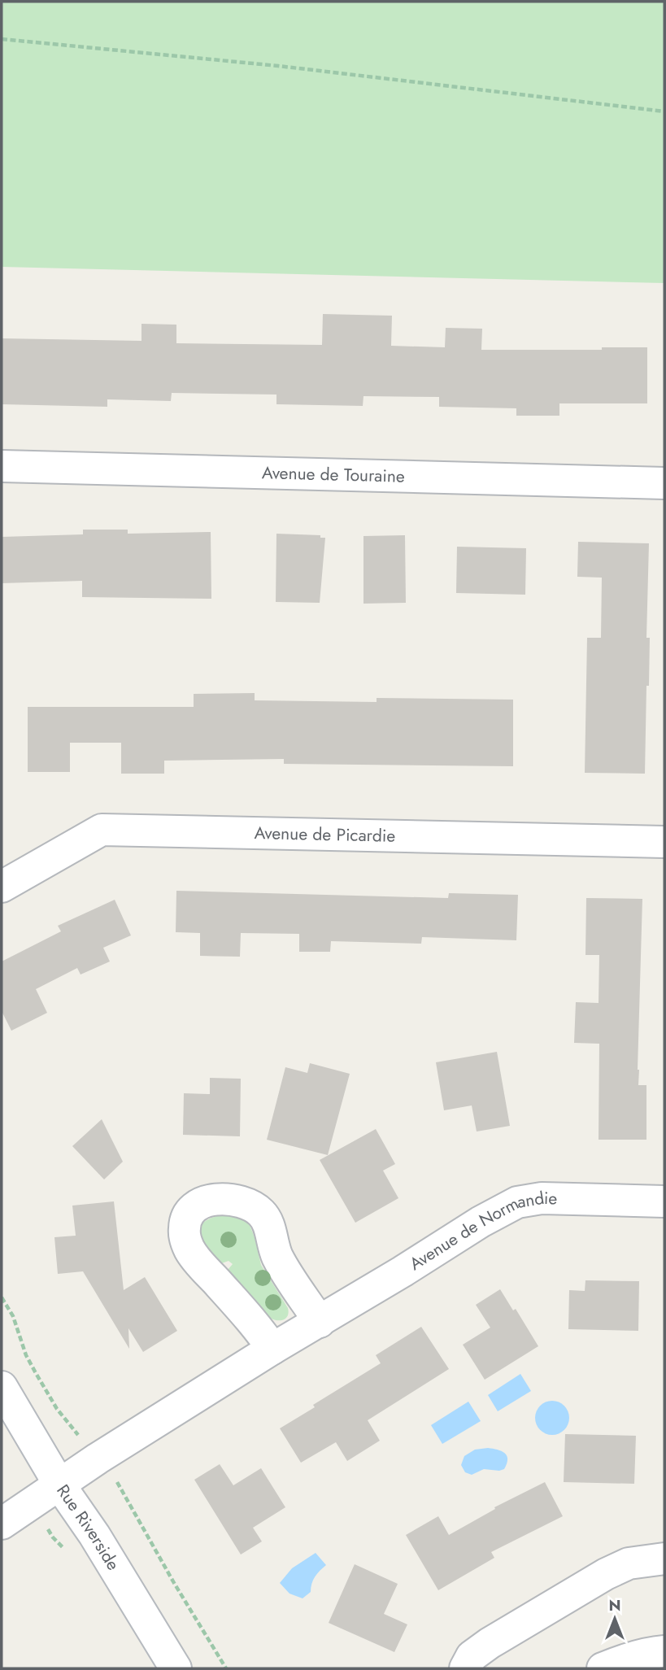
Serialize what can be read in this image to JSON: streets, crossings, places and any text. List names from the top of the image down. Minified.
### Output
{"streets":{"street":["Avenue de Touraine","Avenue de Picardie","Avenue de Normandie","Rue Riverside"]},"crossings":[["Avenue de Normandie","Rue Riverside"]],"north":"top"}
